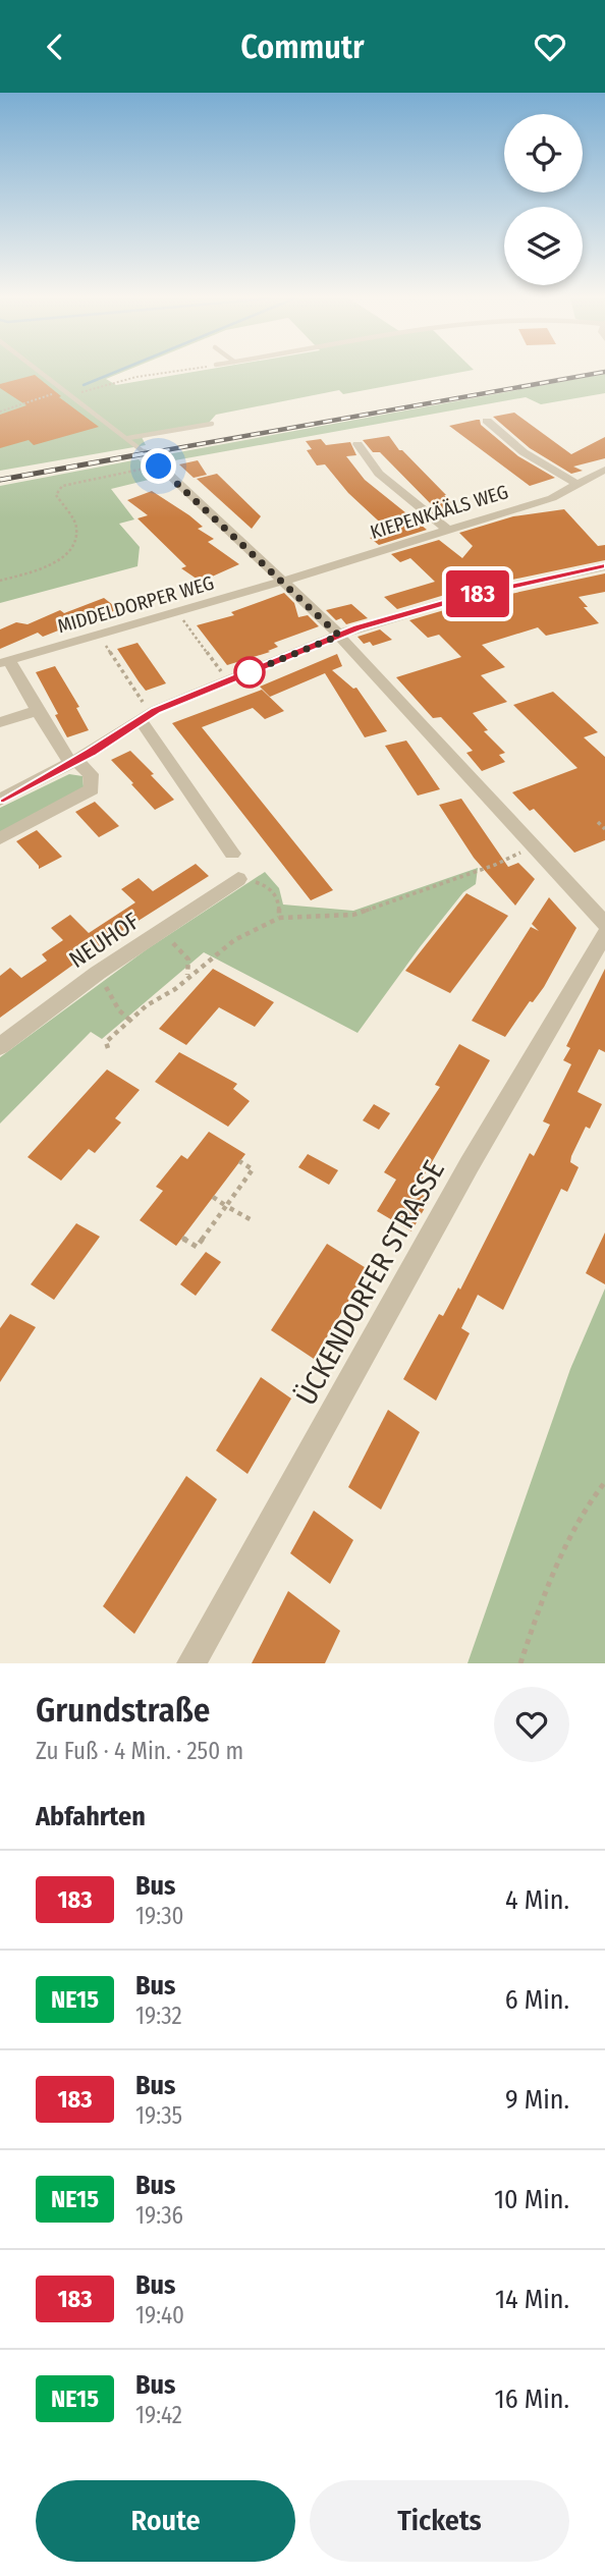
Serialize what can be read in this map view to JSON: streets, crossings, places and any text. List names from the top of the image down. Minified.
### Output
{"streets":{"street":["KIEPENKÄÄLS WEG","MIDDELDORPER WEG","NEUHOF","ÜCKENDORFER STRASSE"]},"crossings":[["KIEPENKÄÄLS WEG","MIDDELDORPER WEG"]],"lines":["bus line 183"],"page":{"header":"Commutr","on_map":"183","heading":[["Grundstraße","Zu Fuß · 4 Min. · 250 m"],"Abfahrten"],"list":[{"mark":"183","name":"Bus","note":"19:30","value":"4 Min."},{"mark":"NE15","name":"Bus","note":"19:32","value":"6 Min."},{"mark":"183","name":"Bus","note":"19:35","value":"9 Min."},{"mark":"NE15","name":"Bus","note":"19:36","value":"10 Min."},{"mark":"183","name":"Bus","note":"19:40","value":"14 Min."},{"mark":"NE15","name":"Bus","note":"19:42","value":"16 Min."}],"buttons":["Route","Tickets"]}}
